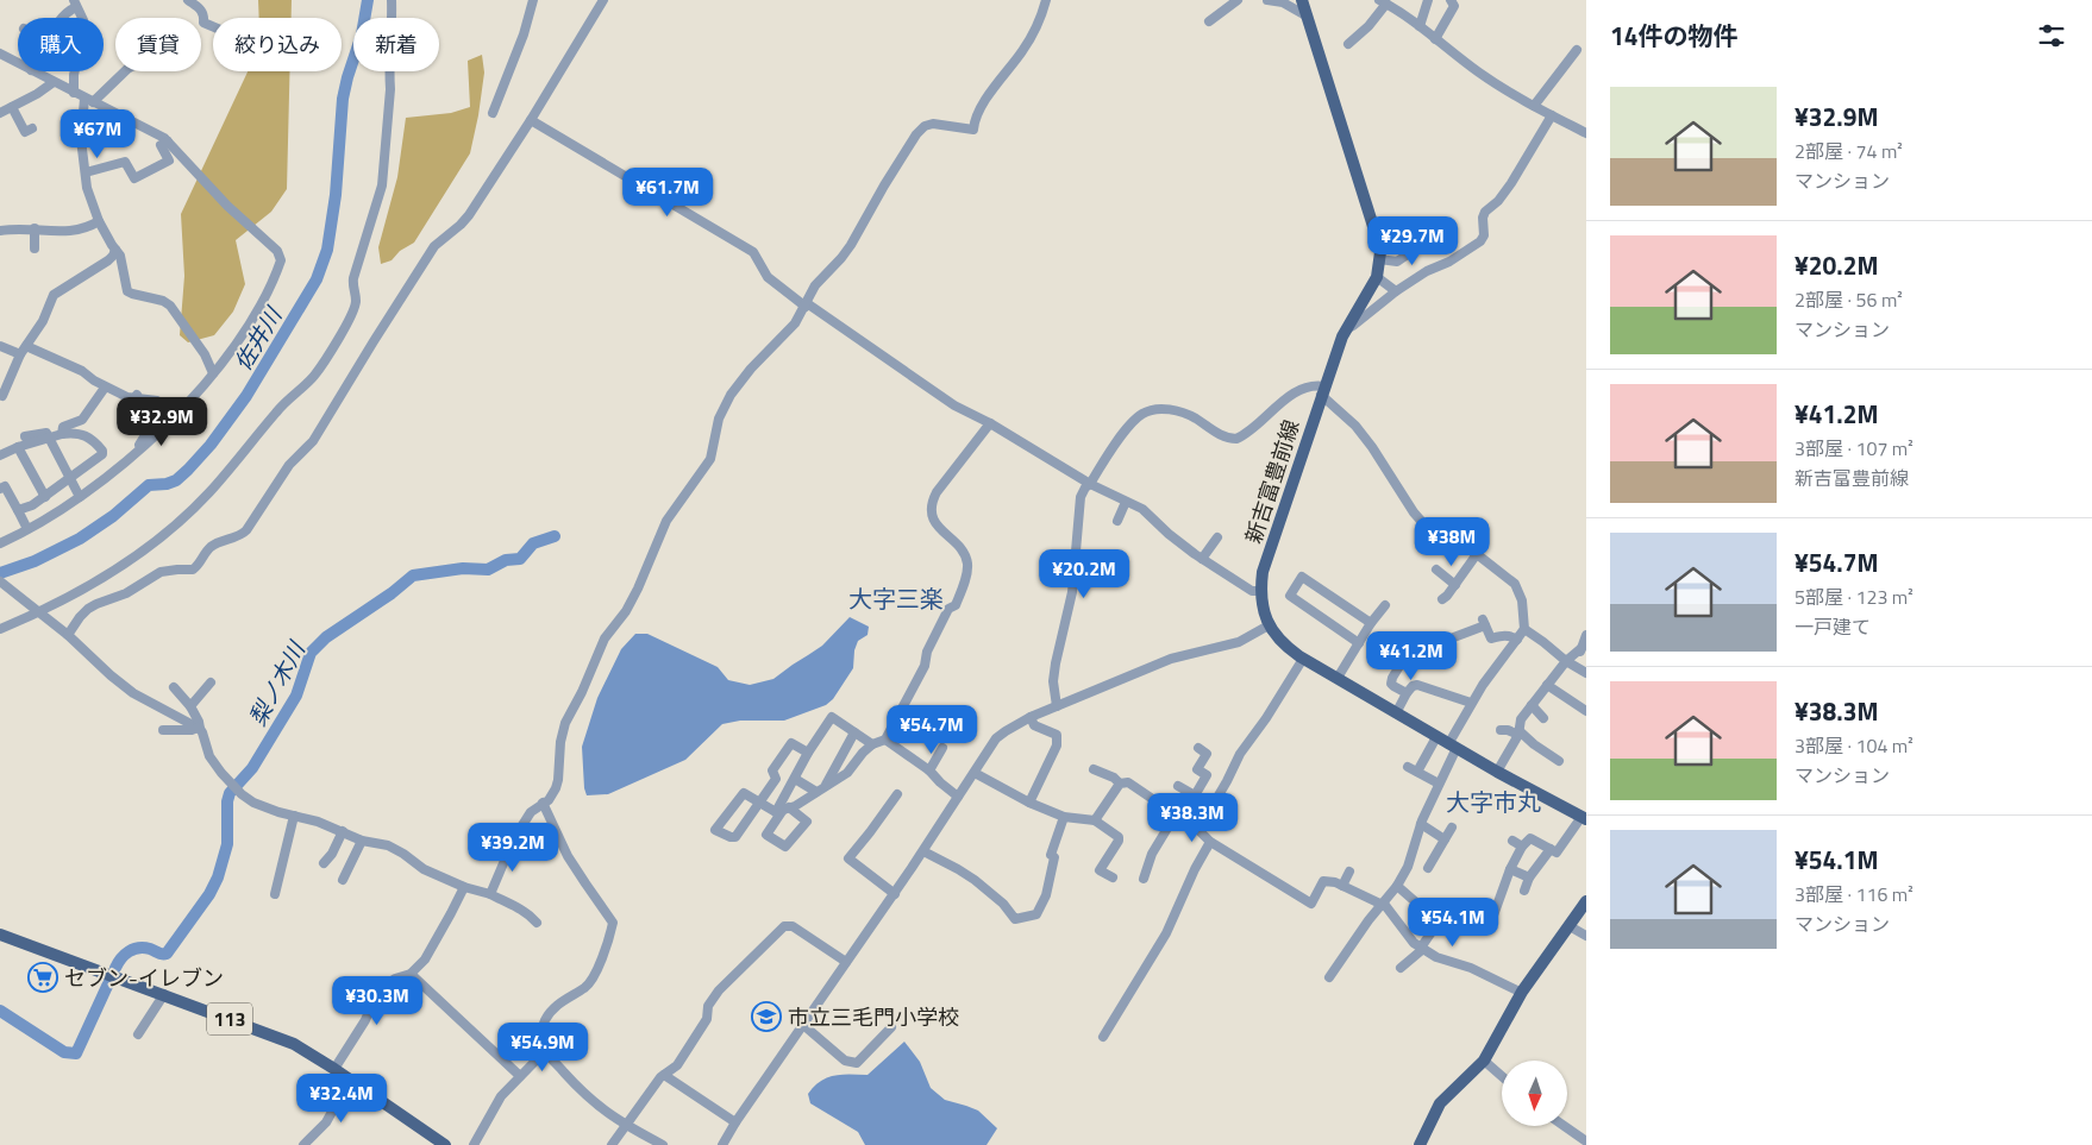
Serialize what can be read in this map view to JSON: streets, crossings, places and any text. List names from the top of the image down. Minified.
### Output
{"streets":{"main road":["新吉富豊前線","113"]},"districts":["大字三楽","大字市丸"],"water":["佐井川","梨ノ木川"],"places":{"supermarket":["セブン-イレブン"],"school or university":["市立三毛門小学校"]},"north":"bottom","page":{"heading":"14件の物件","chip":["購入","賃貸","絞り込み","新着"],"list":[{"name":"¥32.9M","note":"2部屋 · 74 m² · マンション"},{"name":"¥20.2M","note":"2部屋 · 56 m² · マンション"},{"name":"¥41.2M","note":"3部屋 · 107 m² · 新吉富豊前線"},{"name":"¥54.7M","note":"5部屋 · 123 m² · 一戸建て"},{"name":"¥38.3M","note":"3部屋 · 104 m² · マンション"},{"name":"¥54.1M","note":"3部屋 · 116 m² · マンション"}],"price":["¥67M","¥61.7M","¥29.7M","¥32.9M","¥38M","¥20.2M","¥41.2M","¥54.7M","¥38.3M","¥39.2M","¥54.1M","¥30.3M","¥54.9M","¥32.4M"]}}
